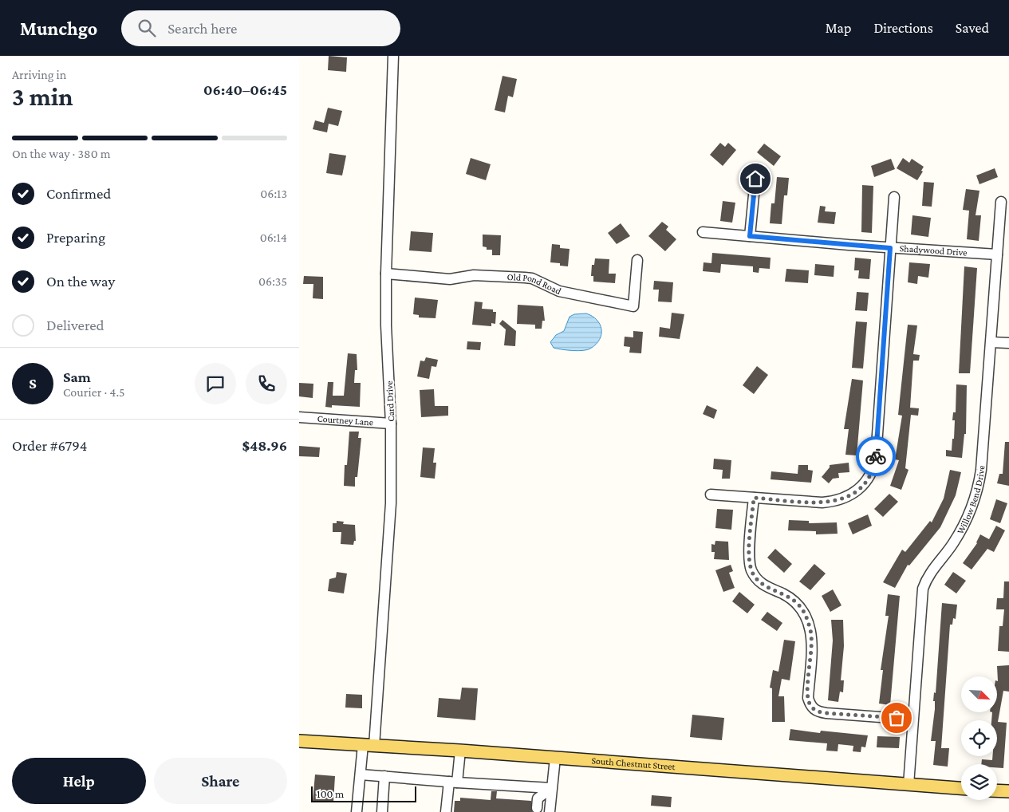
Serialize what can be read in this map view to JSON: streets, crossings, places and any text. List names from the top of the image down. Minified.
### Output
{"streets":{"main road":["South Chestnut Street"],"street":["Shadywood Drive","Old Pond Road","Card Drive","Courtney Lane","Willow Bend Drive"]},"crossings":[["Shadywood Drive","Willow Bend Drive"],["Old Pond Road","Card Drive"],["Card Drive","Courtney Lane"],["Card Drive","South Chestnut Street"],["Willow Bend Drive","South Chestnut Street"]],"scale_bar":"100 m","north":"bottom right","page":{"header":"Munchgo","search":"Search here","nav":["Map","Directions","Saved"],"heading":["3 min","Arriving in","06:40–06:45"],"panel":["Sam","Courier · 4.5","Order #6794","$48.96"],"bar":"On the way · 380 m","list":[["Confirmed","06:13"],["Preparing","06:14"],["On the way","06:35"],"Delivered"],"round":"S","buttons":["Help","Share"],"scale":"100 m"}}
